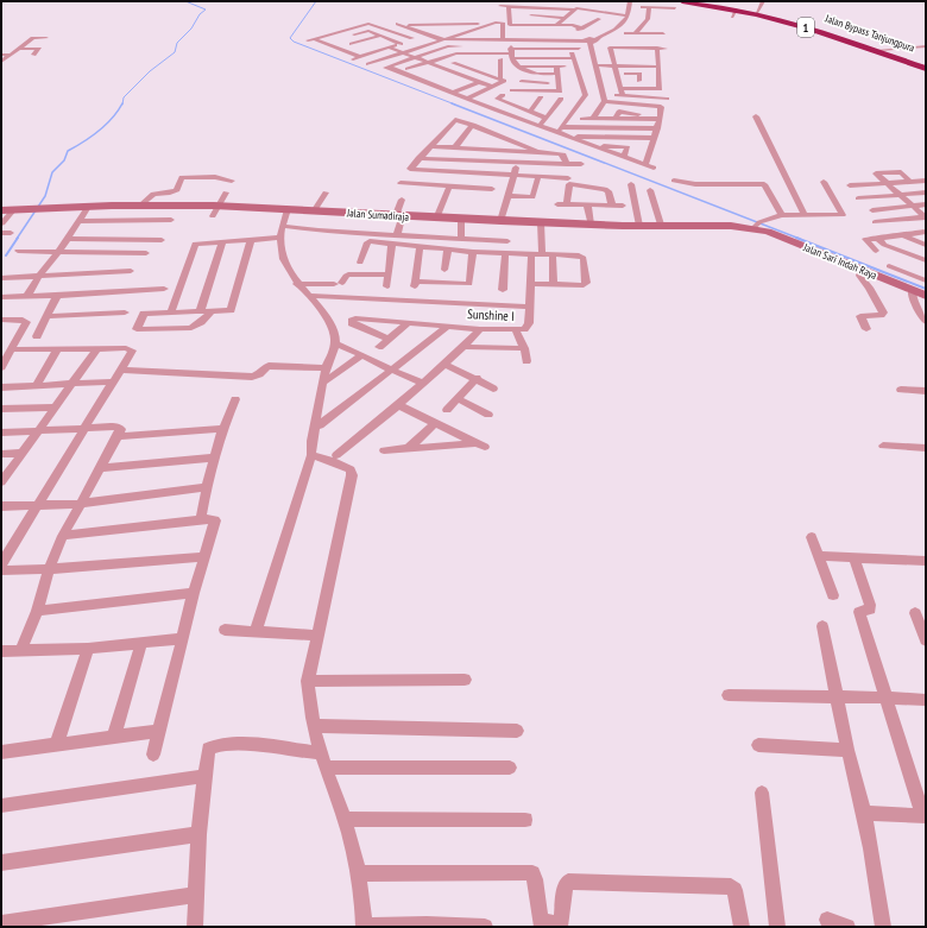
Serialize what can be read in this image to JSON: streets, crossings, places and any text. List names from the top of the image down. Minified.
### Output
{"streets":{"highway":["1","Jalan Bypass Tanjungpura"],"street":["Jalan Sumadiraja","Jalan Sari Indah Raya","Sunshine I"]},"crossings":[["Jalan Sumadiraja","Jalan Sari Indah Raya"]]}
